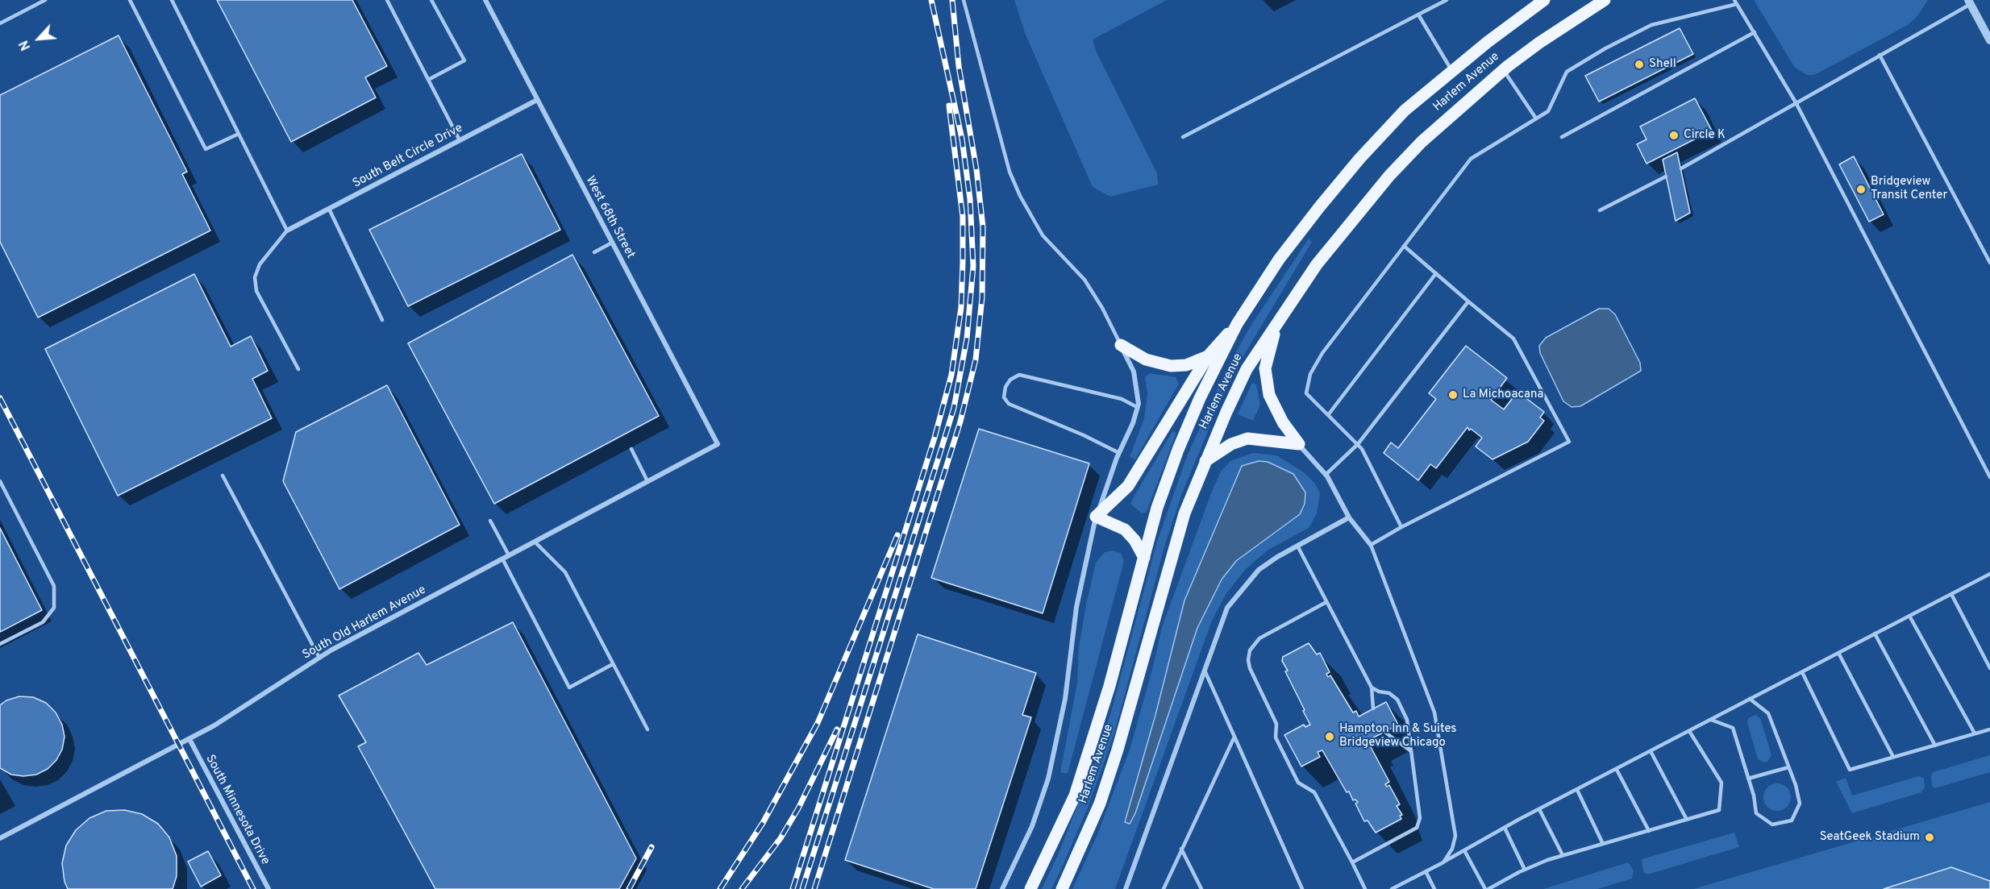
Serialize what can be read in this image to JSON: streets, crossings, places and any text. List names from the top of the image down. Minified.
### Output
{"streets":{"main road":["Harlem Avenue"],"street":["South Belt Circle Drive","West 68th Street","South Old Harlem Avenue","South Minnesota Drive"]},"crossings":[["South Belt Circle Drive","West 68th Street"],["West 68th Street","South Old Harlem Avenue"],["South Old Harlem Avenue","South Minnesota Drive"]],"places":["Shell","Circle K","Bridgeview Transit Center","La Michoacana","Hampton Inn & Suites Bridgeview Chicago","SeatGeek Stadium"],"north":"bottom left"}
